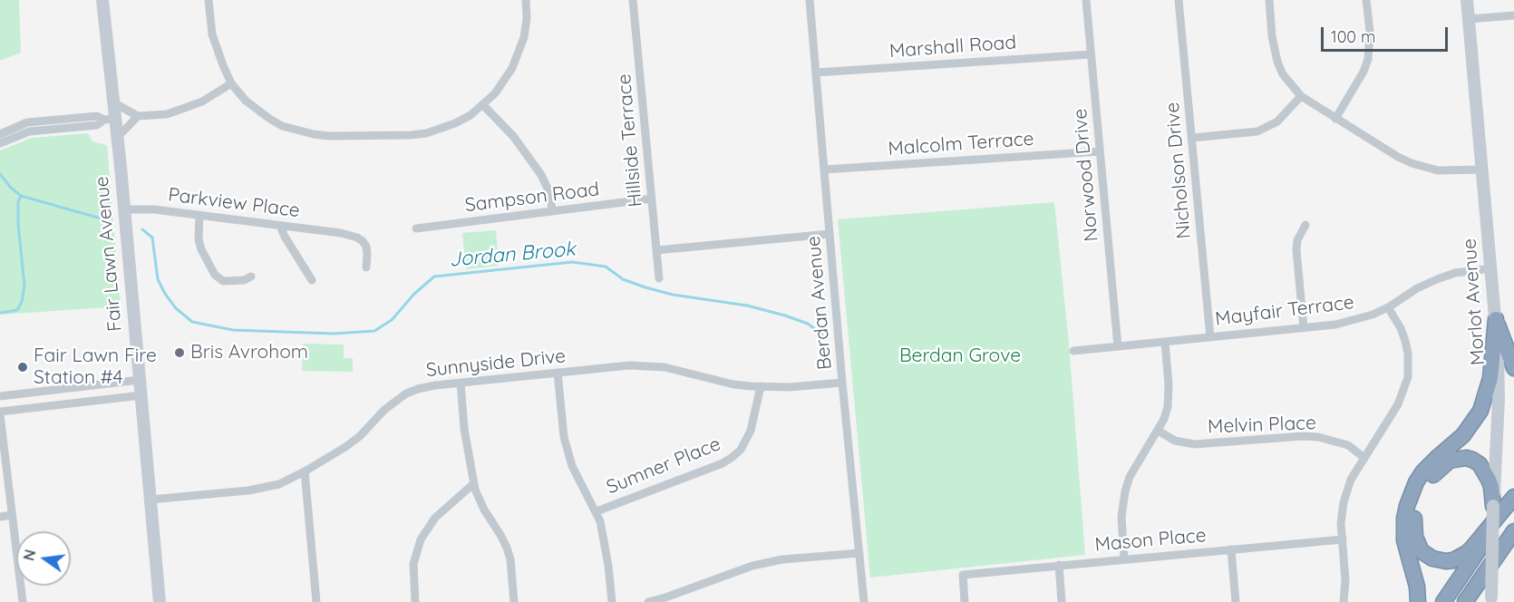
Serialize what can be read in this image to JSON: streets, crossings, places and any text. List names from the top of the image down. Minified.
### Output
{"streets":{"main road":["Fair Lawn Avenue","Morlot Avenue"],"street":["Marshall Road","Hillside Terrace","Malcolm Terrace","Nicholson Drive","Norwood Drive","Sampson Road","Parkview Place","Berdan Avenue","Mayfair Terrace","Sunnyside Drive","Melvin Place","Sumner Place","Mason Place"]},"crossings":[["Marshall Road","Norwood Drive"],["Marshall Road","Berdan Avenue"],["Hillside Terrace","Sampson Road"],["Malcolm Terrace","Norwood Drive"],["Malcolm Terrace","Berdan Avenue"],["Nicholson Drive","Mayfair Terrace"],["Norwood Drive","Mayfair Terrace"],["Parkview Place","Fair Lawn Avenue"],["Fair Lawn Avenue","Sunnyside Drive"],["Morlot Avenue","Mayfair Terrace"],["Berdan Avenue","Sunnyside Drive"],["Sunnyside Drive","Sumner Place"]],"water":["Jordan Brook"],"parks":["Berdan Grove"],"places":["Bris Avrohom","Fair Lawn Fire Station #4"],"scale_bar":"100 m","north":"left"}
